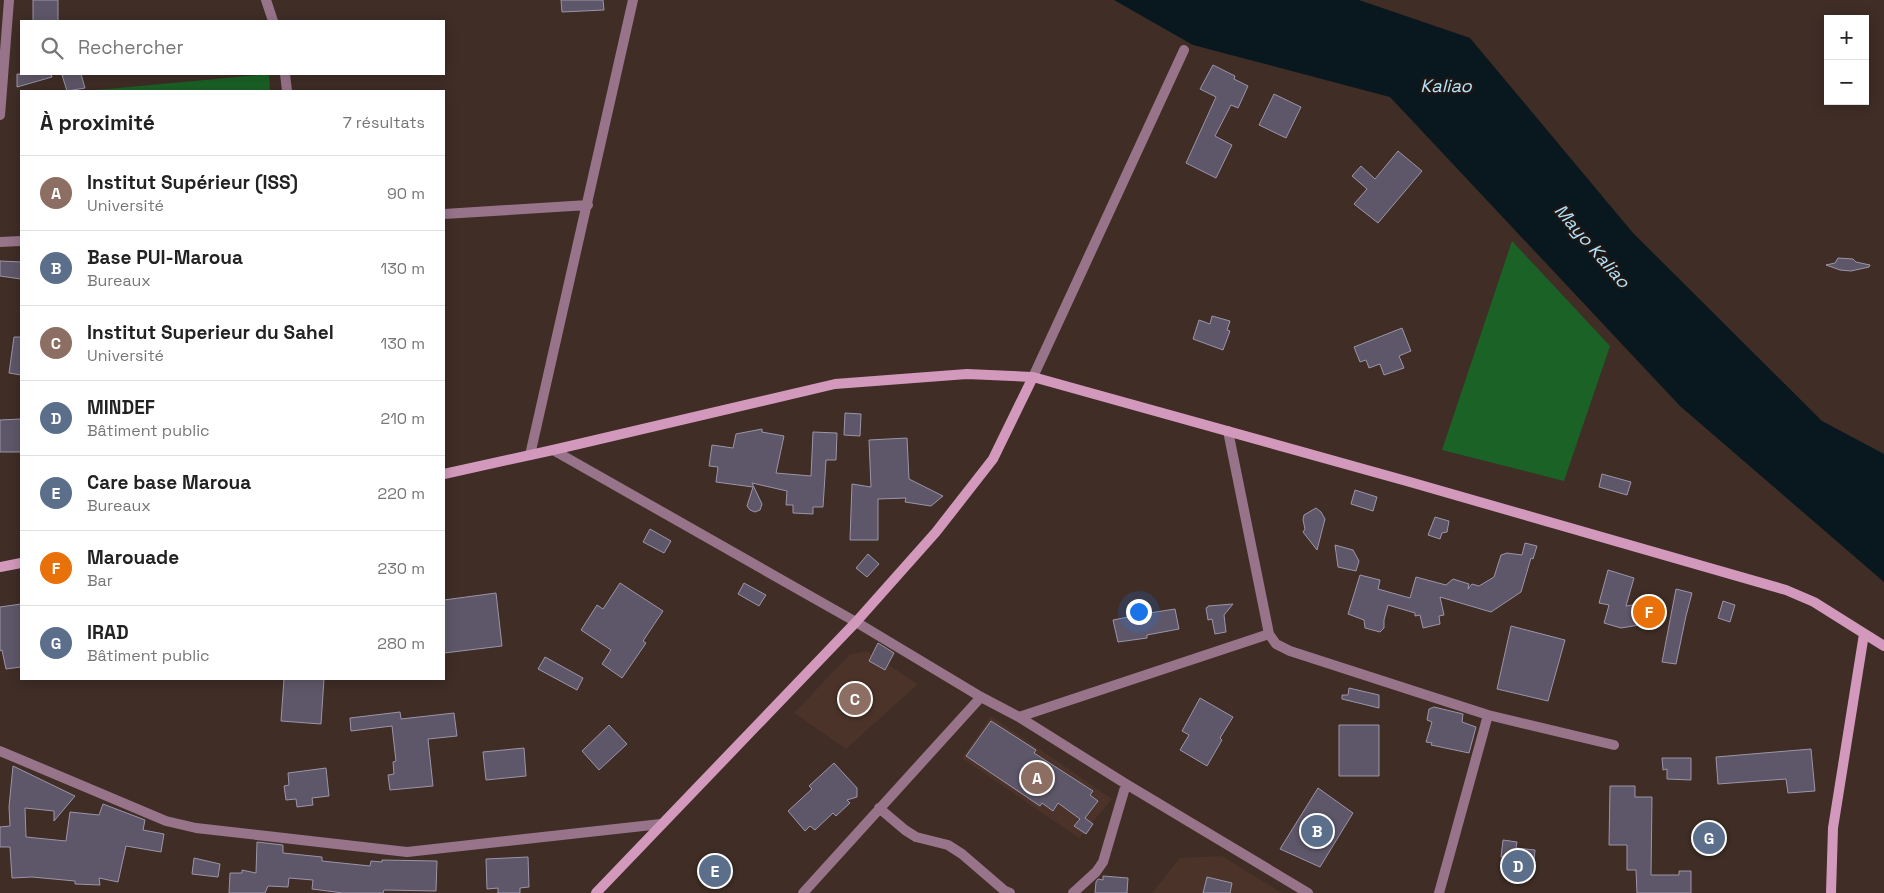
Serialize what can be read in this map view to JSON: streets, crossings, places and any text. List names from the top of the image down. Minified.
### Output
{"water":["Kaliao","Mayo Kaliao"],"page":{"map_buttons":["+","−"],"search":"Rechercher","heading":["À proximité","7 résultats"],"list":[{"mark":"A","name":"Institut Supérieur (ISS)","note":"Université","value":"90 m"},{"mark":"B","name":"Base PUI-Maroua","note":"Bureaux","value":"130 m"},{"mark":"C","name":"Institut Superieur du Sahel","note":"Université","value":"130 m"},{"mark":"D","name":"MINDEF","note":"Bâtiment public","value":"210 m"},{"mark":"E","name":"Care base Maroua","note":"Bureaux","value":"220 m"},{"mark":"F","name":"Marouade","note":"Bar","value":"230 m"},{"mark":"G","name":"IRAD","note":"Bâtiment public","value":"280 m"}],"pins":["F","C","A","B","G","D","E"]}}
